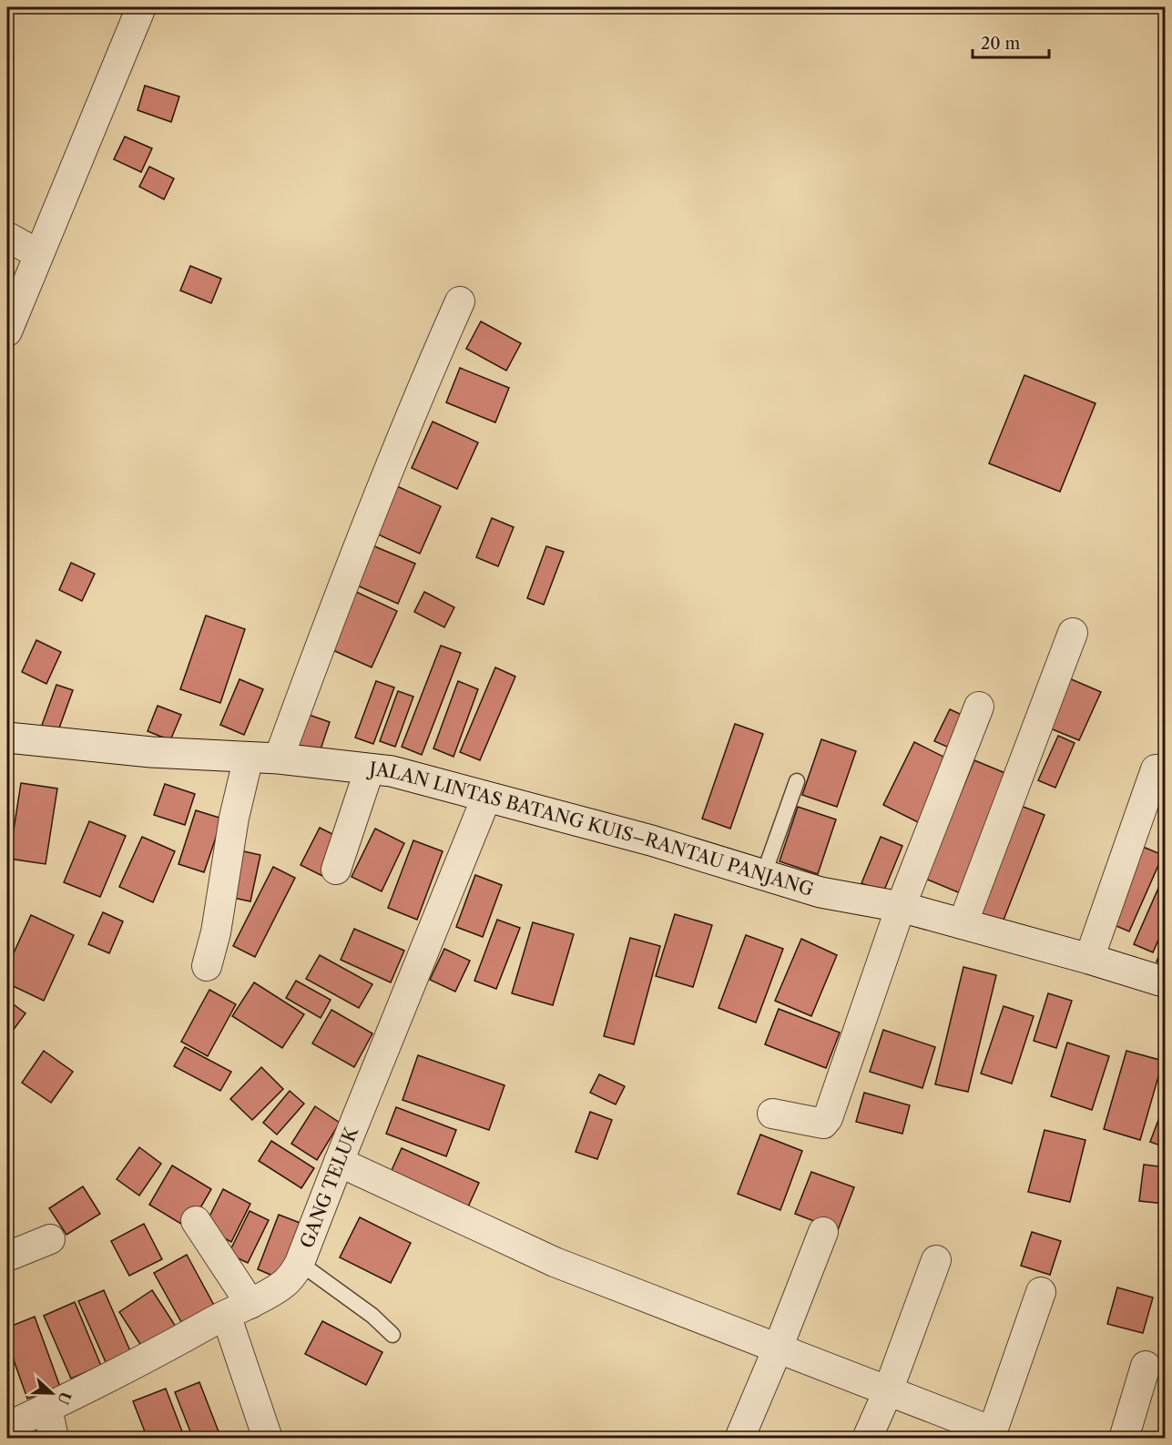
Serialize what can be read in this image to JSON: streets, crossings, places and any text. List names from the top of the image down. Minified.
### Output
{"streets":{"main road":["JALAN LINTAS BATANG KUIS–RANTAU PANJANG"],"street":["GANG TELUK"]},"crossings":[["JALAN LINTAS BATANG KUIS–RANTAU PANJANG","GANG TELUK"]],"scale_bar":"20 m","north":"right"}
